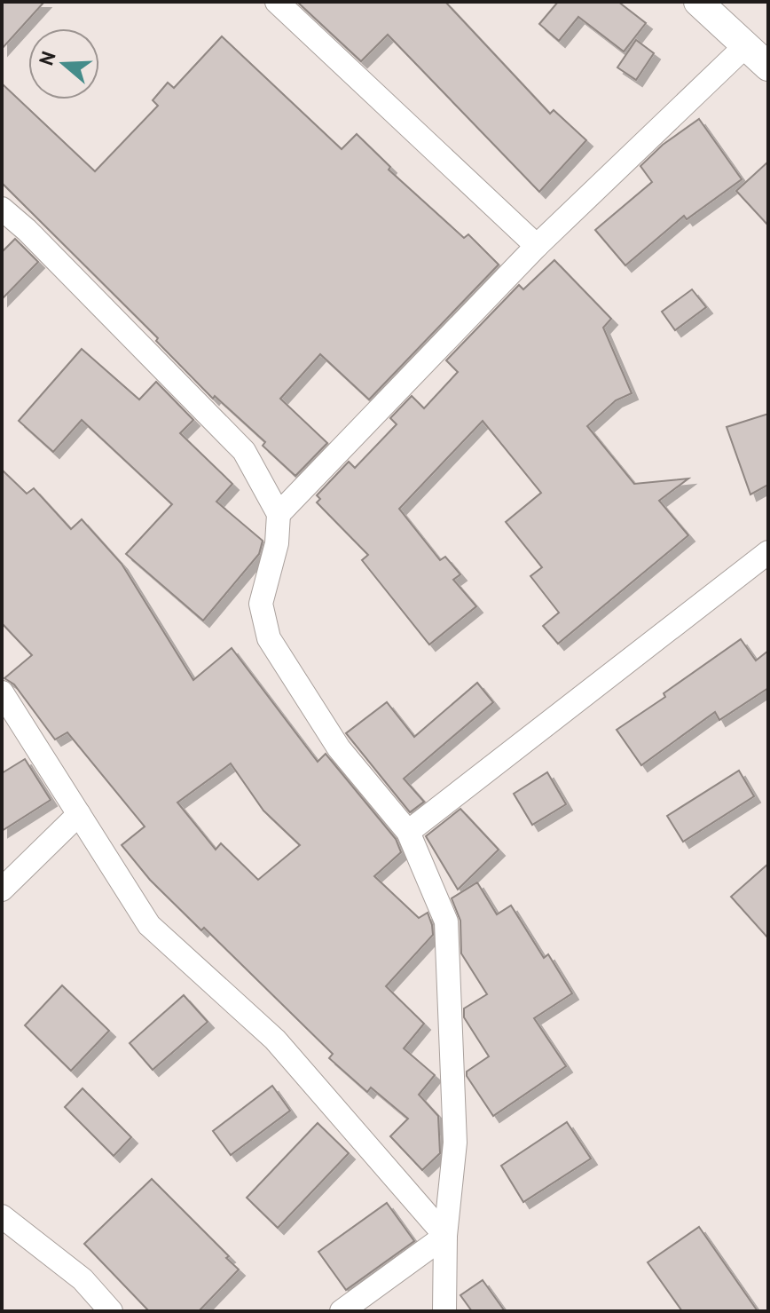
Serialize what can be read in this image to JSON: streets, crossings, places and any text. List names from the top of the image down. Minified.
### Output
{"north":"left"}
